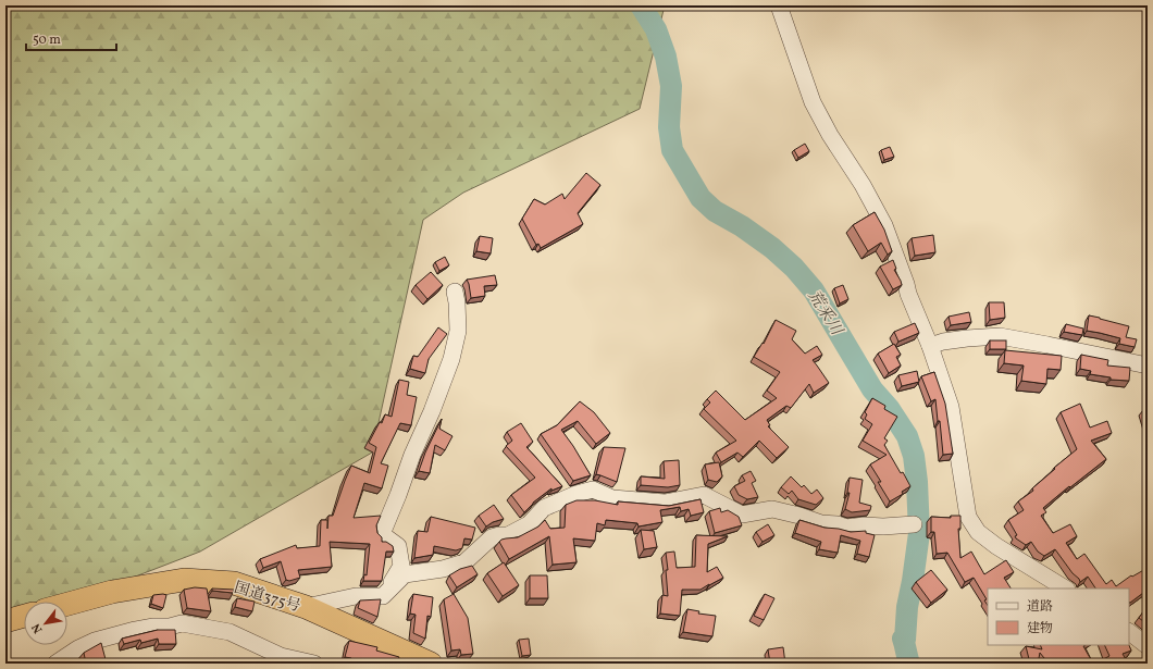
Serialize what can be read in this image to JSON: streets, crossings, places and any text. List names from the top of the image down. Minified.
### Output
{"streets":{"highway":["国道375号"]},"water":["荒釆川"],"legend":["道路","建物"],"scale_bar":"50 m","north":"bottom left"}
